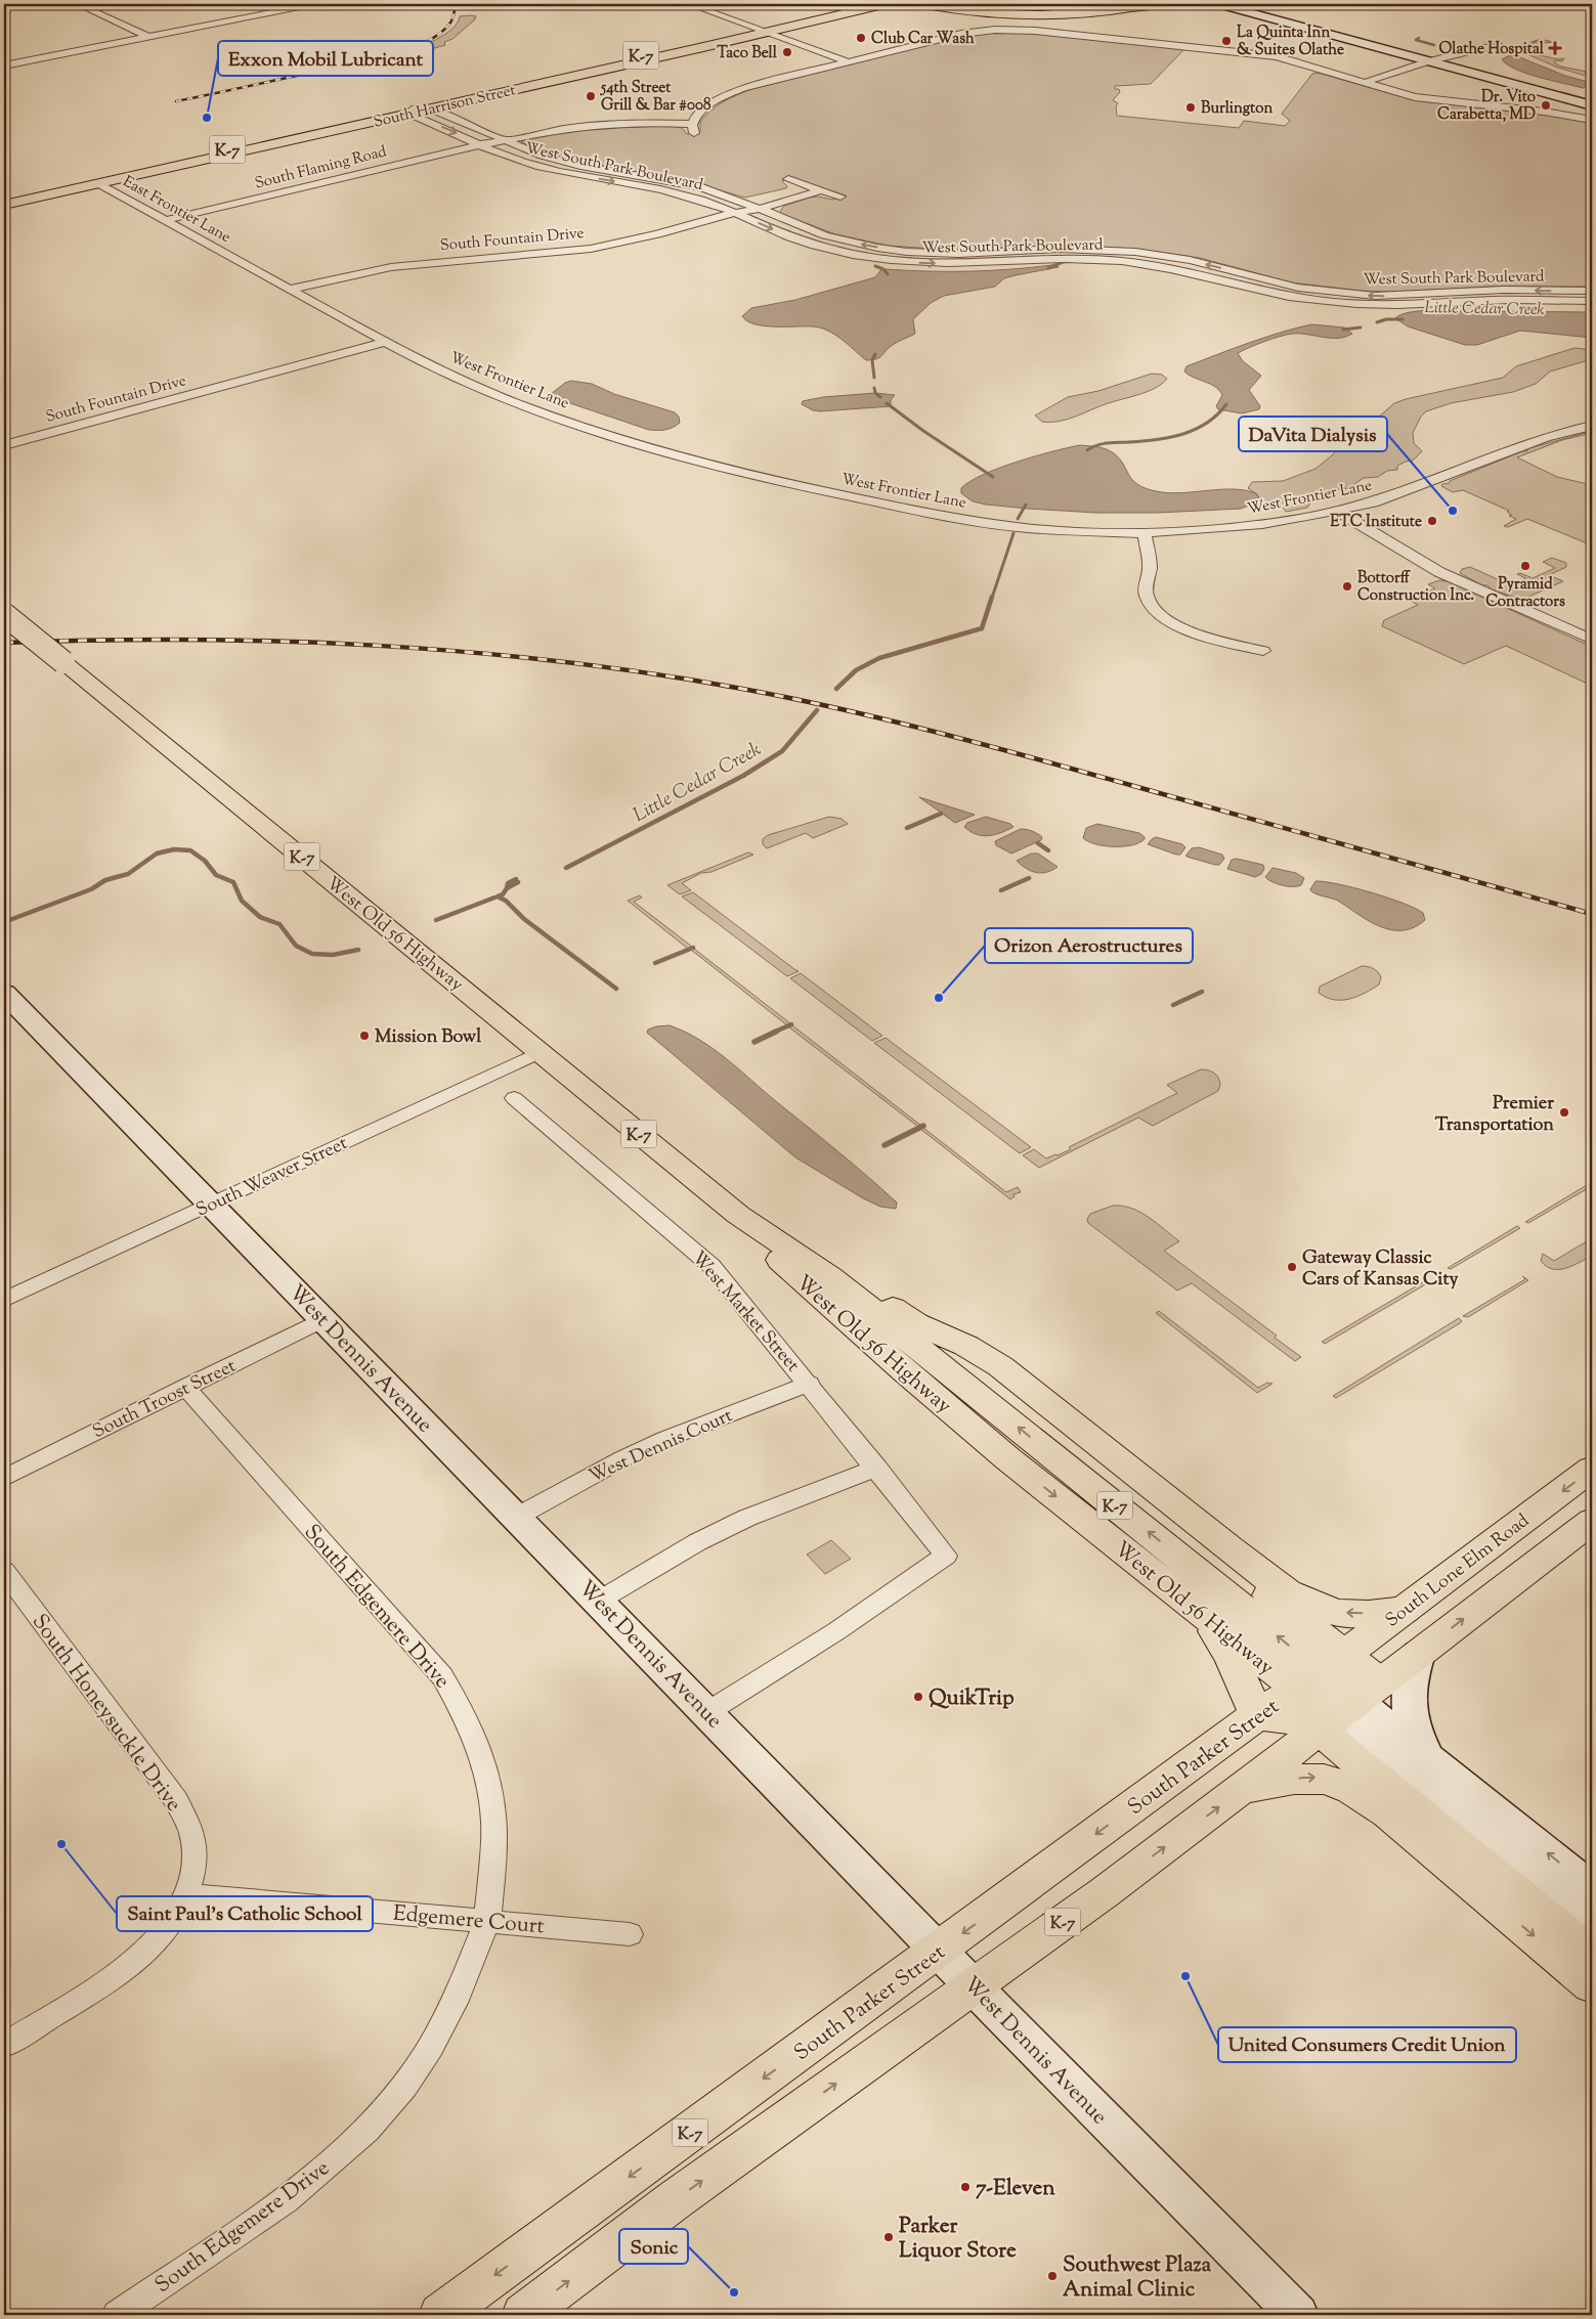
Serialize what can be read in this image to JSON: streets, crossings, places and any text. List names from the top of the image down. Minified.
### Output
{"streets":{"main road":["K-7","South Harrison Street","West Old 56 Highway","West Dennis Avenue","South Lone Elm Road","South Parker Street"],"street":["West South Park Boulevard","South Flaming Road","East Frontier Lane","South Fountain Drive","West Frontier Lane","South Weaver Street","West Market Street","South Troost Street","West Dennis Court","South Edgemere Drive","South Honeysuckle Drive","Edgemere Court"]},"crossings":[["K-7","West Old 56 Highway"],["K-7","West Dennis Avenue"],["K-7","South Parker Street"],["South Harrison Street","West South Park Boulevard"],["South Harrison Street","East Frontier Lane"],["West South Park Boulevard","South Flaming Road"],["West South Park Boulevard","South Fountain Drive"],["South Flaming Road","East Frontier Lane"],["East Frontier Lane","West Frontier Lane"],["South Fountain Drive","West Frontier Lane"],["West Old 56 Highway","South Weaver Street"],["West Old 56 Highway","South Lone Elm Road"],["West Old 56 Highway","South Parker Street"],["South Weaver Street","West Dennis Avenue"],["West Market Street","West Dennis Court"],["West Dennis Avenue","South Troost Street"],["West Dennis Avenue","West Dennis Court"],["West Dennis Avenue","South Parker Street"],["South Troost Street","South Edgemere Drive"],["South Lone Elm Road","South Parker Street"],["South Edgemere Drive","Edgemere Court"],["South Honeysuckle Drive","Edgemere Court"]],"water":["Little Cedar Creek"],"places":{"other":["Club Car Wash","La Quinta Inn & Suites Olathe","Taco Bell","54th Street Grill & Bar #008","Dr. Vito Carabetta, MD","Burlington","Exxon Mobil Lubricant","DaVita Dialysis","ETC Institute","Pyramid Contractors","Bottorff Construction Inc.","Orizon Aerostructures","Mission Bowl","Premier Transportation","Gateway Classic Cars of Kansas City","QuikTrip","Saint Paul's Catholic School","United Consumers Credit Union","7-Eleven","Parker Liquor Store","Southwest Plaza Animal Clinic","Sonic"],"health":["Olathe Hospital"]}}
